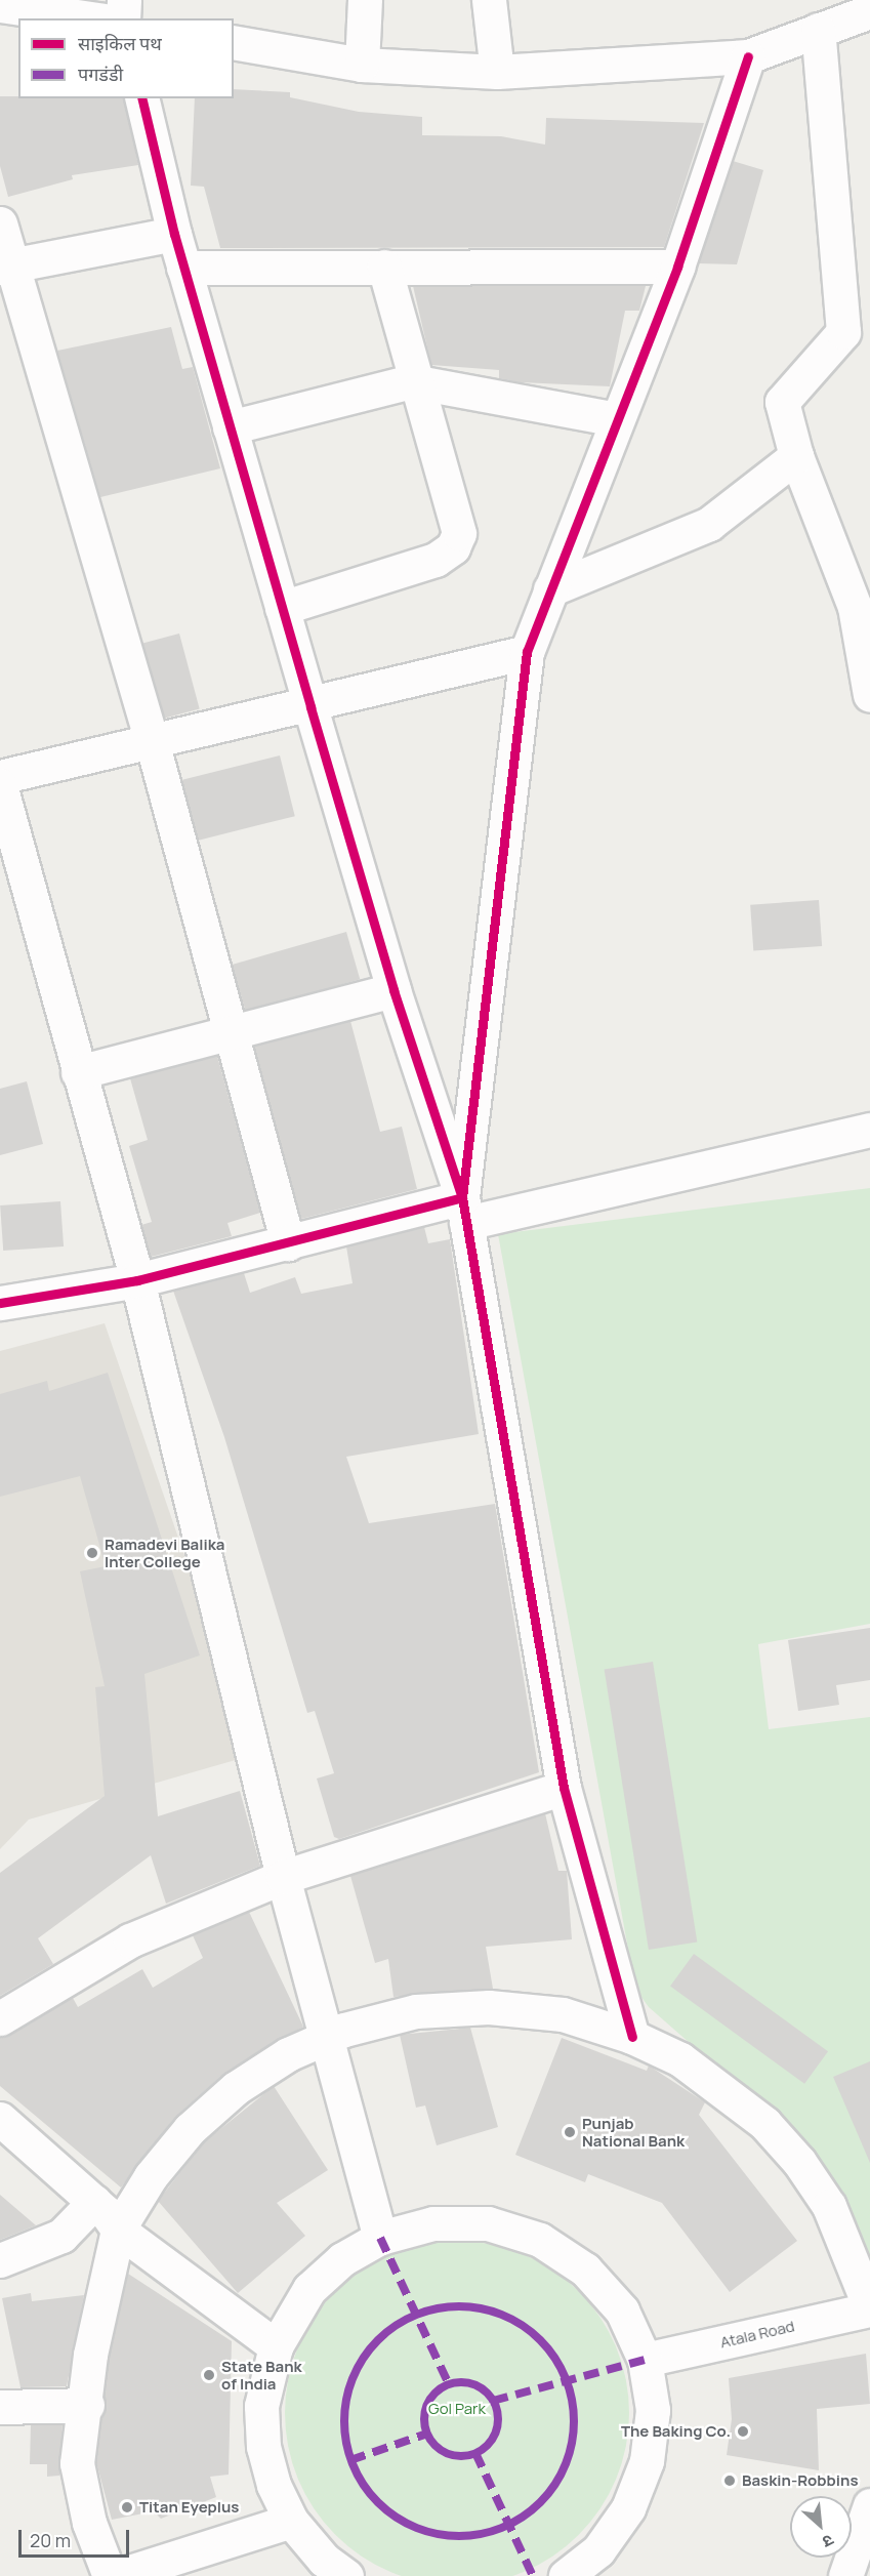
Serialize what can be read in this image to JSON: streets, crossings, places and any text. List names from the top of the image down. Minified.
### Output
{"streets":{"street":["Atala Road"]},"parks":["Gol Park"],"places":["Ramadevi Balika Inter College","Punjab National Bank","State Bank of India","The Baking Co.","Baskin-Robbins","Titan Eyeplus"],"legend":["साइकिल पथ","पगडंडी"],"scale_bar":"20 m","north":"bottom right"}
